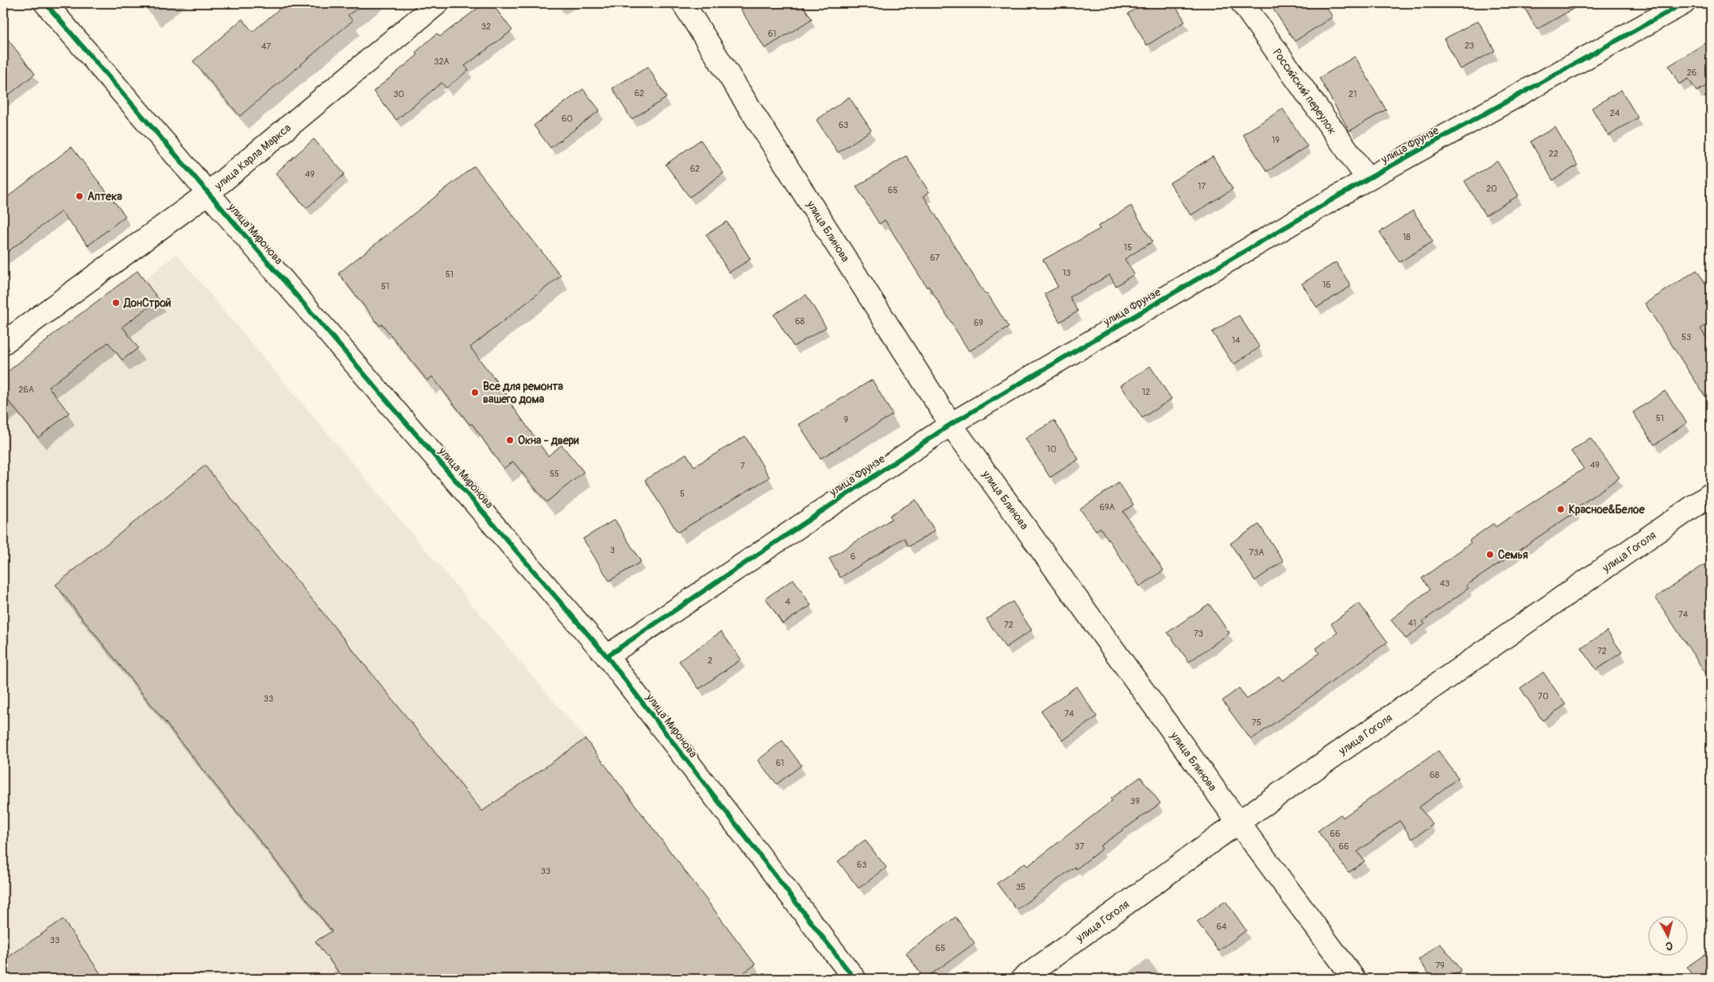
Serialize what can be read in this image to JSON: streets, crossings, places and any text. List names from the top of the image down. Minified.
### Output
{"streets":{"street":["Российский переулок","улица Фрунзе","улица Карла Маркса","улица Блинова","улица Миронова","улица Гоголя"]},"crossings":[["Российский переулок","улица Фрунзе"],["улица Фрунзе","улица Блинова"],["улица Фрунзе","улица Миронова"],["улица Карла Маркса","улица Миронова"],["улица Блинова","улица Гоголя"]],"places":["Аптека","ДонСтрой","Все для ремонта вашего дома","Окна - двери","Красное&Белое","Семья"],"house_numbers":["32","61","23","47","32А","26","62","30","21","24","60","63","19","22","62","49","17","20","65","18","15","67","13","51","16","51","68","69","53","14","26А","12","51","9","10","49","7","55","5","69А","3","73А","6","43","4","74","41","72","73","72","2","70","33","74","75","61","68","39","66","37","66","63","33","35","64","33","65","79"],"north":"bottom"}
